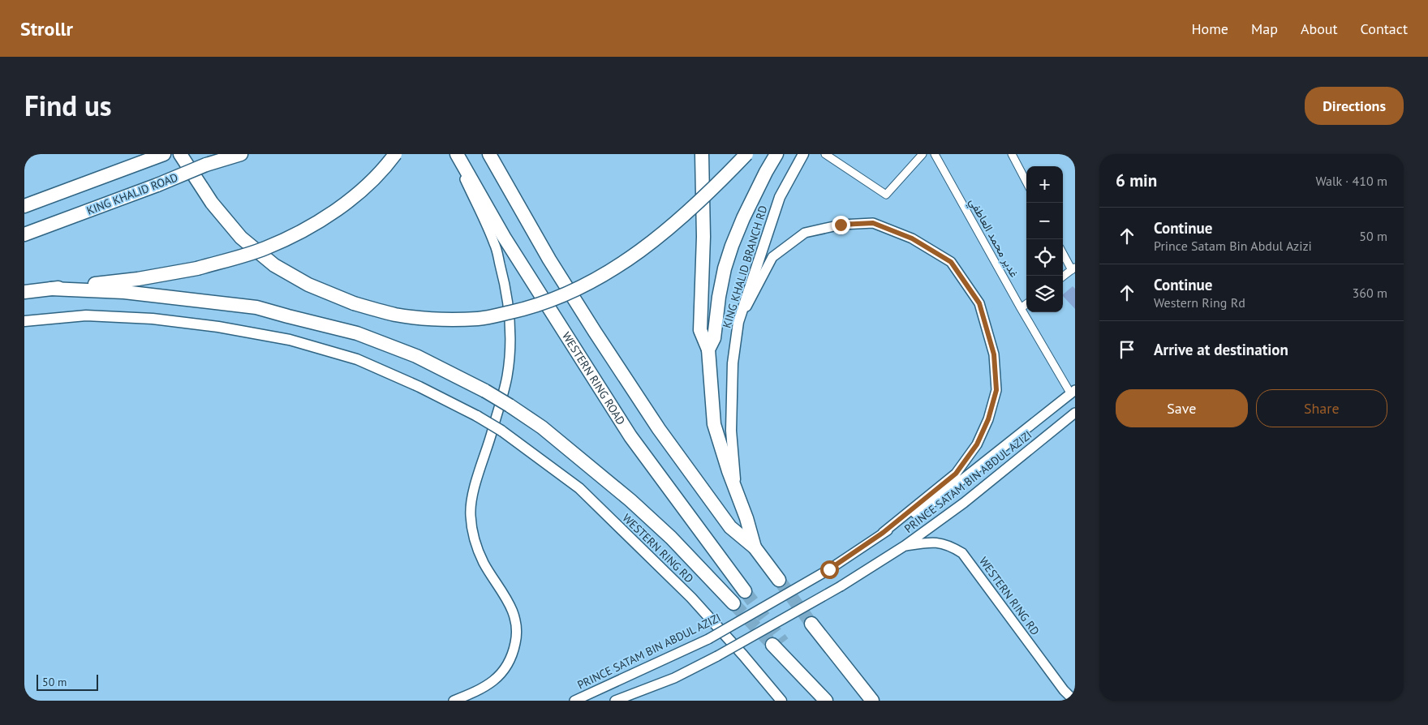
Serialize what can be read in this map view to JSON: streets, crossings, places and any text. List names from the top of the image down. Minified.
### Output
{"streets":{"highway":["KING KHALID ROAD","WESTERN RING ROAD"],"main road":["KING KHALID BRANCH RD","WESTERN RING RD"],"street":["غدير محمد العاطفي","PRINCE SATAM BIN ABDUL AZIZI"]},"crossings":[["غدير محمد العاطفي","PRINCE SATAM BIN ABDUL AZIZI"],["PRINCE SATAM BIN ABDUL AZIZI","WESTERN RING RD"]],"scale_bar":"50 m","page":{"header":"Strollr","nav":["Home","Map","About","Contact"],"title":"Find us","buttons":["Directions",["Save","Share"]],"heading":["6 min","Walk · 410 m"],"map_buttons":["+","−"],"list":[["Continue","Prince Satam Bin Abdul Azizi","50 m"],["Continue","Western Ring Rd","360 m"],"Arrive at destination"],"scale":"50 m"}}
